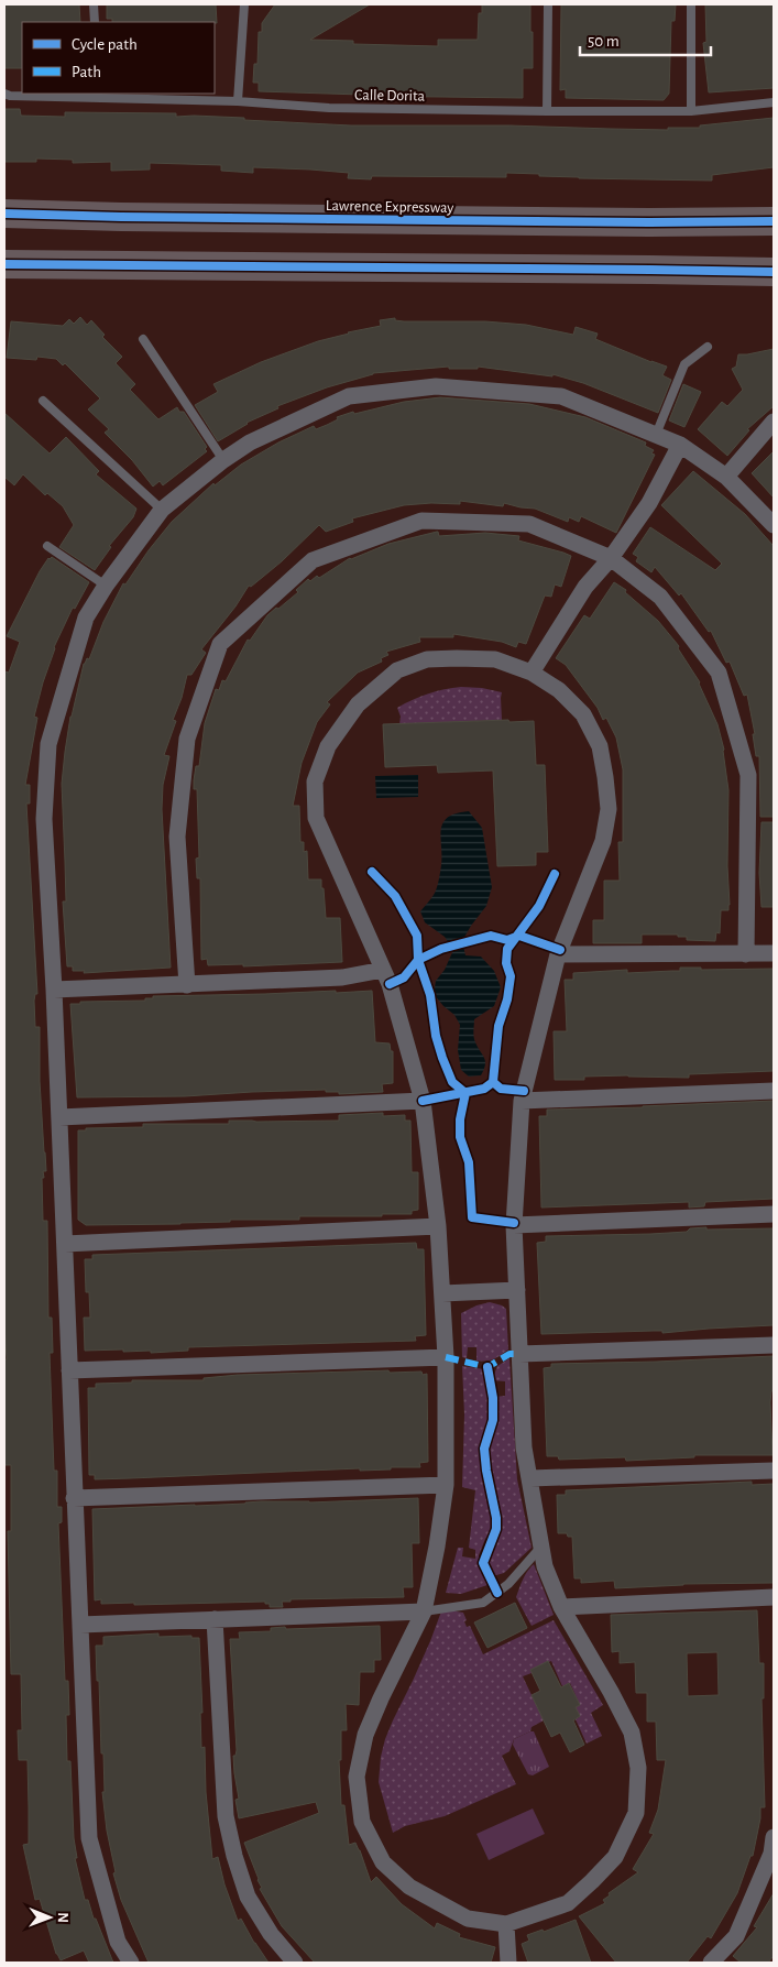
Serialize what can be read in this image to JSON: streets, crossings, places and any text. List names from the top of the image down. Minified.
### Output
{"streets":{"highway":["Lawrence Expressway"],"lane":["Calle Dorita"]},"legend":["Cycle path","Path"],"scale_bar":"50 m","north":"right"}
